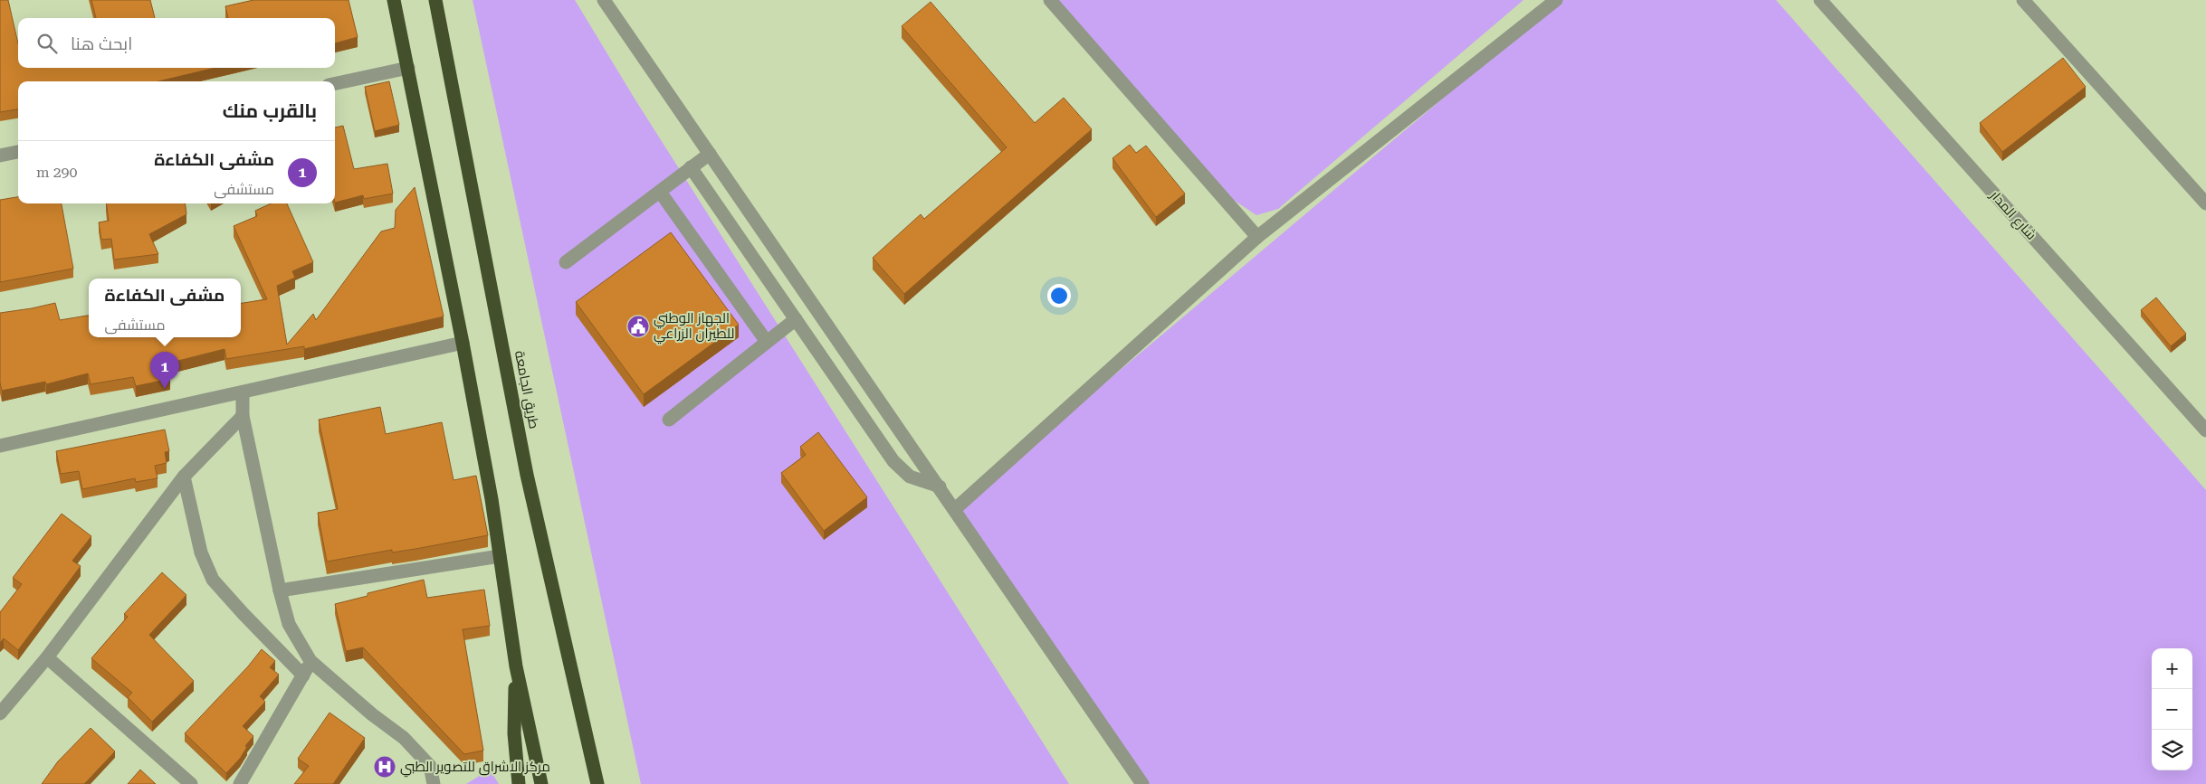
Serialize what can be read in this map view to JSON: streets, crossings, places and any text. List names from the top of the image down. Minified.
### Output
{"streets":{"highway":["طريق الجامعة"],"street":["شارع المدار"]},"places":{"public building":["الجهاز الوطني للطيران الزراعي"],"hospital":["مركز الاشراق للتصوير الطبي"]},"page":{"search":"ابحث هنا","heading":"بالقرب منك","list":[{"mark":"1","name":"مشفى الكفاءة","note":"مستشفى","value":"290 m"}],"popup":["مشفى الكفاءة","مستشفى"],"pins":"1","map_buttons":["+","−"]}}
